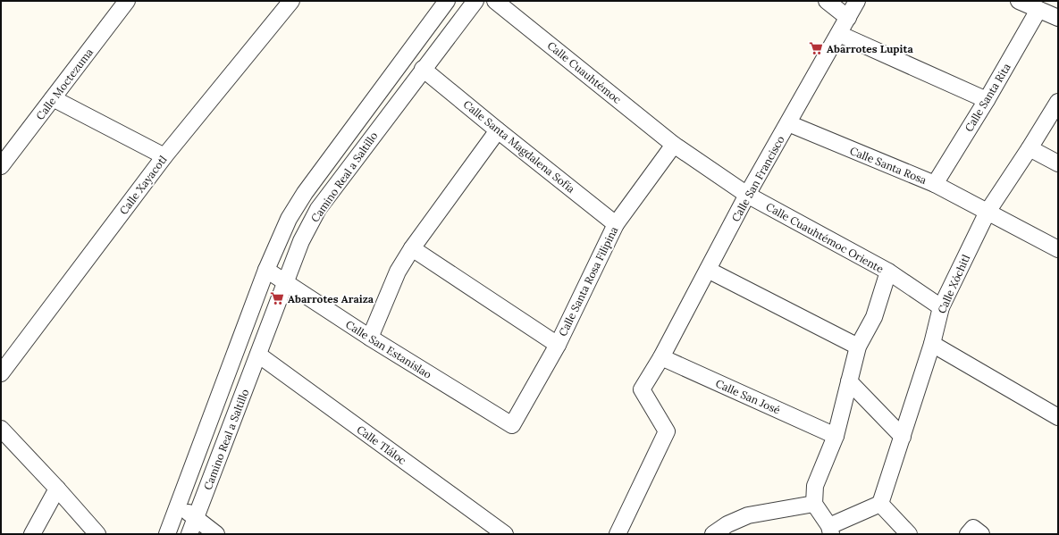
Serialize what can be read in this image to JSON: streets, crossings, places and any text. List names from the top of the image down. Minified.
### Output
{"streets":{"street":["Calle Cuauhtémoc","Calle Moctezuma","Calle Santa Rita","Calle Santa Magdalena Sofía","Calle Santa Rosa","Camino Real a Saltillo","Calle San Francisco","Calle Xayacotl","Calle Cuauhtémoc Oriente","Calle Santa Rosa Filipina","Calle Xóchitl","Calle San Estanislao","Calle San José","Calle Tláloc"]},"crossings":[["Calle Cuauhtémoc","Calle Cuauhtémoc Oriente"],["Calle Cuauhtémoc","Calle Santa Rosa Filipina"],["Calle Santa Rita","Calle Santa Rosa"],["Calle Santa Magdalena Sofía","Camino Real a Saltillo"],["Calle Santa Magdalena Sofía","Calle Santa Rosa Filipina"],["Calle Santa Rosa","Calle San Francisco"],["Calle Santa Rosa","Calle Xóchitl"],["Camino Real a Saltillo","Calle San Estanislao"],["Camino Real a Saltillo","Calle Tláloc"],["Calle San Francisco","Calle Cuauhtémoc Oriente"],["Calle San Francisco","Calle San José"],["Calle Cuauhtémoc Oriente","Calle Santa Rosa Filipina"],["Calle Cuauhtémoc Oriente","Calle Xóchitl"],["Calle Santa Rosa Filipina","Calle San Estanislao"]],"places":{"supermarket":["Abarrotes Lupita","Abarrotes Araiza"]}}
